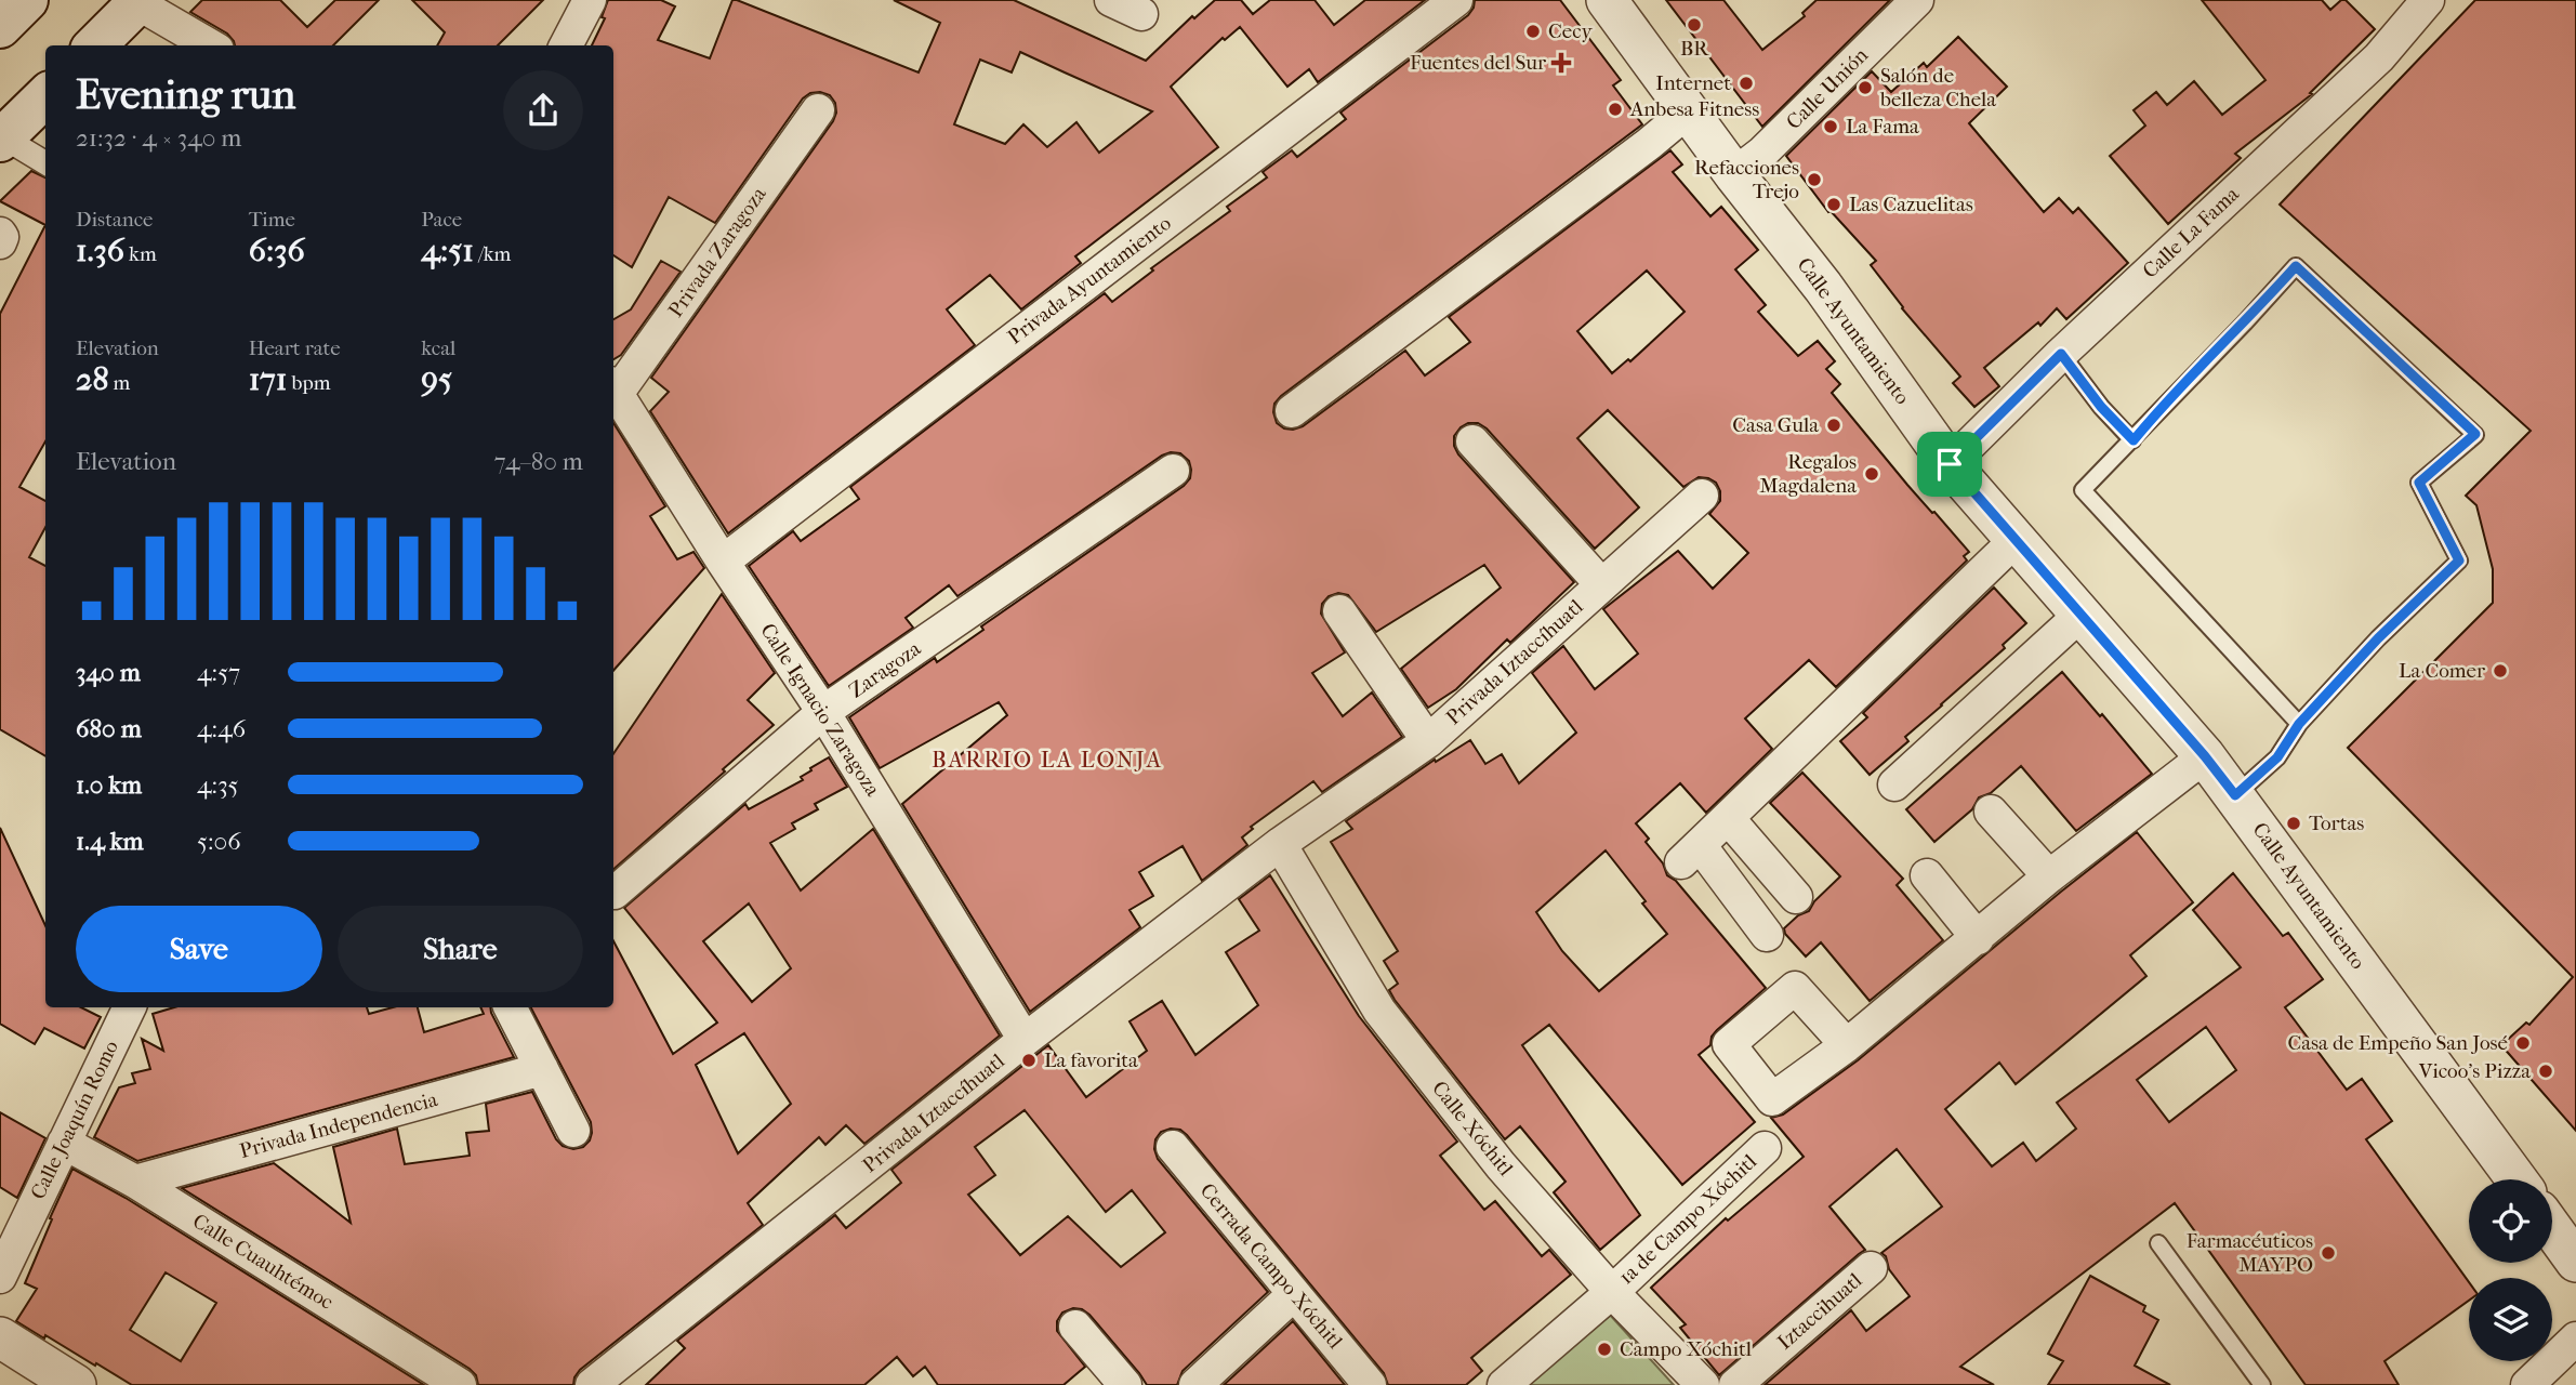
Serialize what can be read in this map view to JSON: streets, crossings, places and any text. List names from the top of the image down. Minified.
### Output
{"streets":{"street":["Calle Unión","Calle La Fama","Privada Zaragoza","Privada Ayuntamiento","Calle Ayuntamiento","Privada Iztaccíhuatl","Zaragoza","Calle Ignacio Zaragoza","Calle Joaquín Romo","Privada Independencia","Calle Xóchitl","1a de Campo Xóchitl","Calle Cuauhtémoc","Cerrada Campo Xóchitl","Iztaccihuatl"]},"crossings":[["Calle Unión","Calle Ayuntamiento"],["Calle La Fama","Calle Ayuntamiento"],["Privada Zaragoza","Calle Ignacio Zaragoza"],["Privada Ayuntamiento","Calle Ignacio Zaragoza"],["Privada Iztaccíhuatl","Calle Ignacio Zaragoza"],["Privada Iztaccíhuatl","Calle Xóchitl"],["Zaragoza","Calle Ignacio Zaragoza"],["Calle Joaquín Romo","Calle Cuauhtémoc"],["Privada Independencia","Calle Cuauhtémoc"],["Calle Xóchitl","1a de Campo Xóchitl"]],"districts":["BARRIO LA LONJA"],"places":{"other":["BR","Cecy","Internet","Salón de belleza Chela","Anbesa Fitness","La Fama","Refacciones Trejo","Las Cazuelitas","Casa Gula","Regalos Magdalena","La Comer","Tortas","Casa de Empeño San José","La favorita","Vicoo's Pizza","Farmacéuticos MAYPO","Campo Xóchitl"],"health":["Fuentes del Sur"]},"page":{"heading":["Evening run","21:32 · 4 × 340 m"],"stats":[["Distance","1.36 km"],["Time","6:36"],["Pace","4:51 /km"],["Elevation","28 m"],["Heart rate","171 bpm"],["kcal","95"]],"chart":["Elevation","74–80 m"],"list":[{"name":"340 m","note":"4:57"},{"name":"680 m","note":"4:46"},{"name":"1.0 km","note":"4:35"},{"name":"1.4 km","note":"5:06"}],"buttons":["Save","Share"]}}
